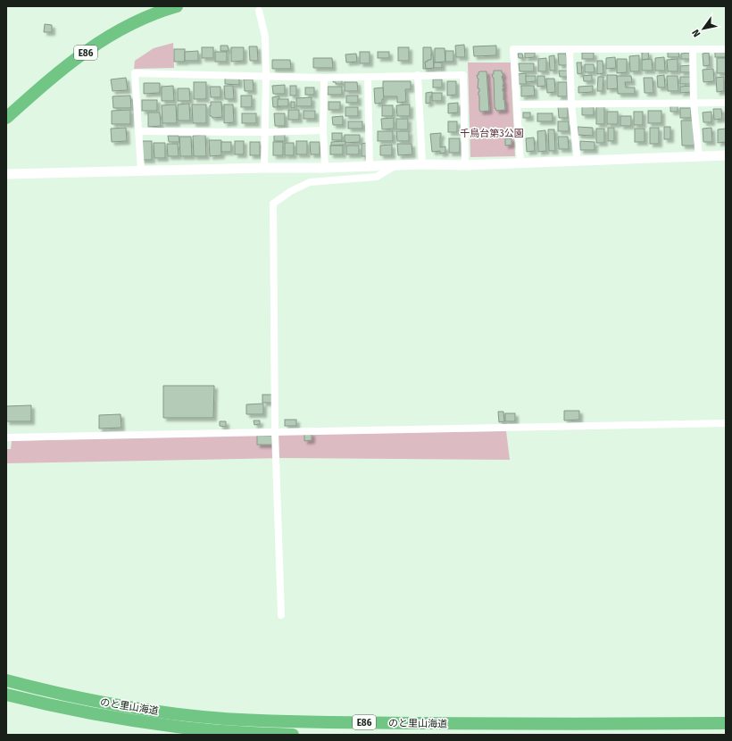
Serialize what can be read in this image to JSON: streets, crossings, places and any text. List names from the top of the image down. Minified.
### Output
{"streets":{"highway":["E86","のと里山海道"]},"parks":["千鳥台第3公園"],"north":"bottom left"}
